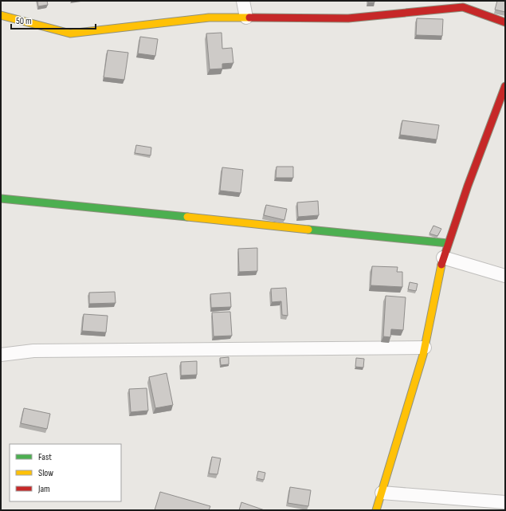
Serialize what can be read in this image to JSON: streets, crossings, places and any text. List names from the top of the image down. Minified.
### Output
{"legend":["Fast","Slow","Jam"],"scale_bar":"50 m"}
